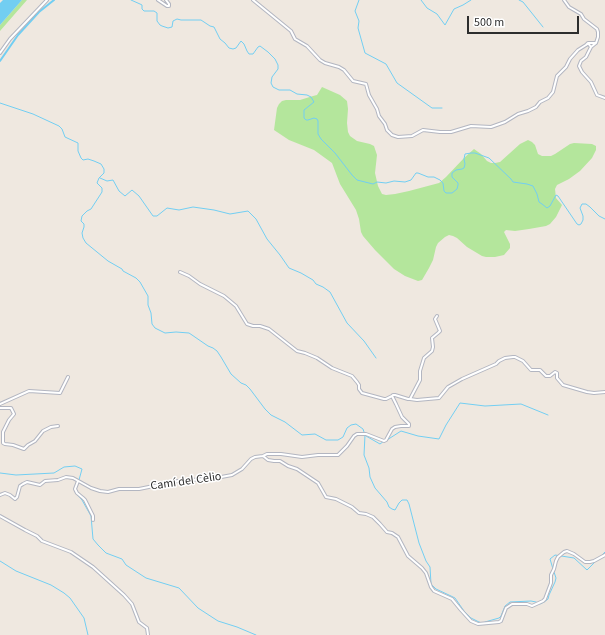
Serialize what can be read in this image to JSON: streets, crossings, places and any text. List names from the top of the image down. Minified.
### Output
{"streets":{"street":["Camí del Cèlio"]},"scale_bar":"500 m"}
